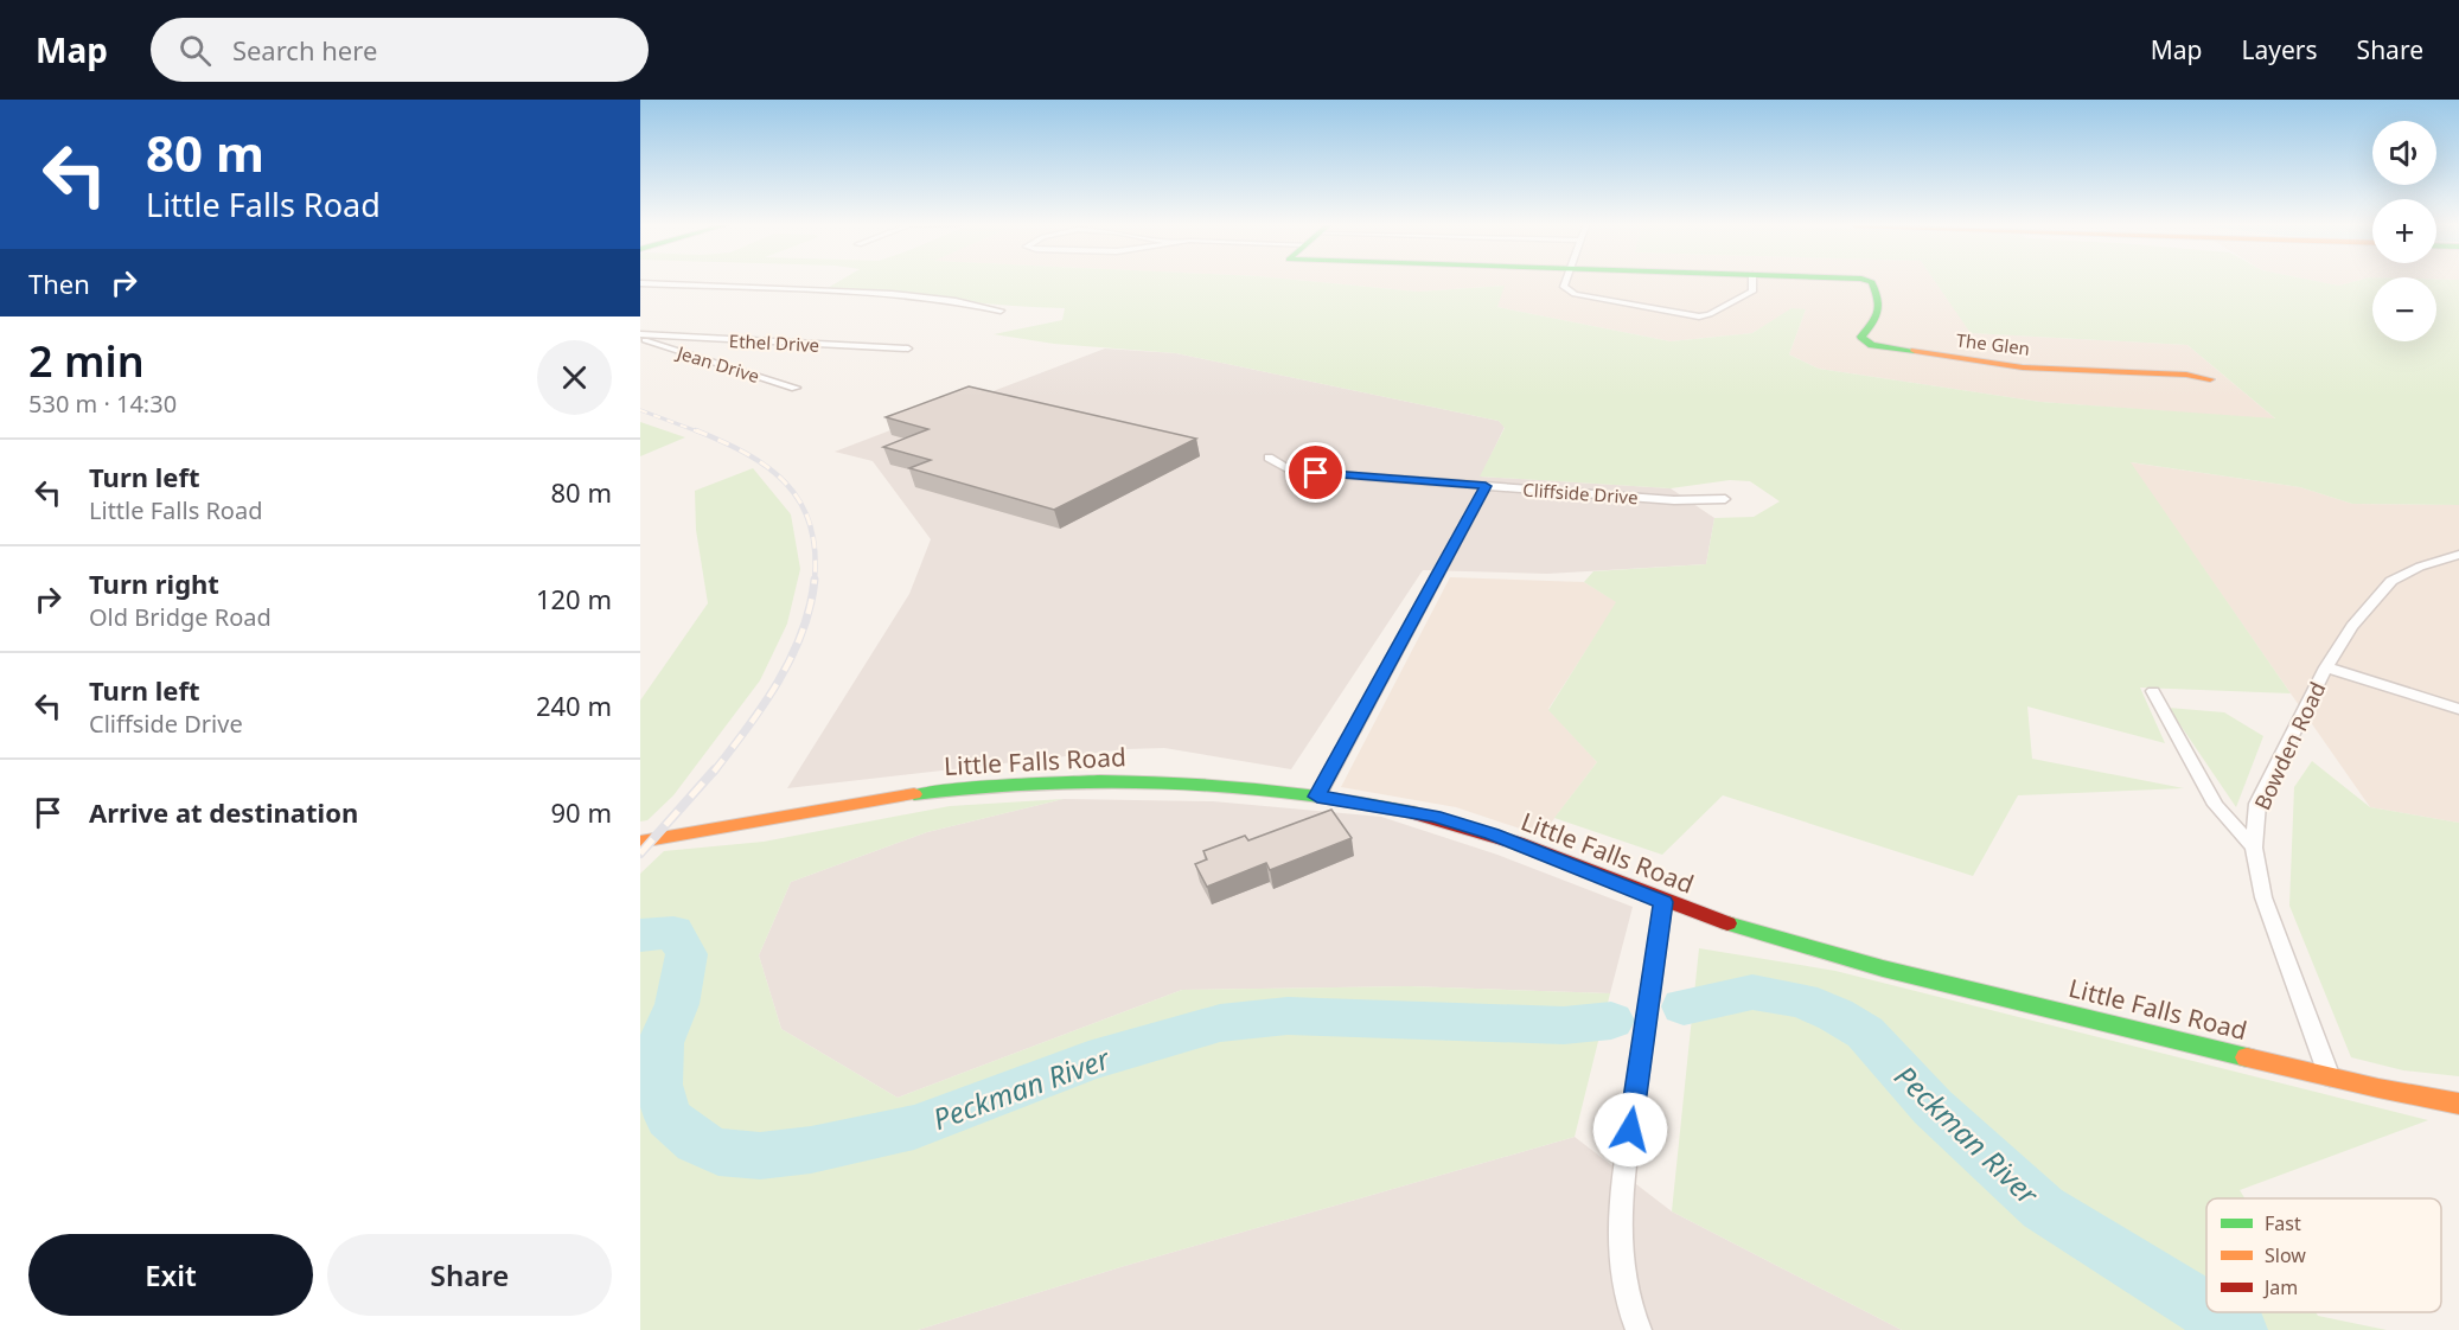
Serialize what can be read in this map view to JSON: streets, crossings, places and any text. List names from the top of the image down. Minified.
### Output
{"streets":{"street":["Ethel Drive","The Glen","Jean Drive","Cliffside Drive","Bowden Road","Little Falls Road"]},"crossings":[["Ethel Drive","Jean Drive"],["Bowden Road","Little Falls Road"]],"water":["Peckman River"],"legend":["Fast","Slow","Jam"],"page":{"header":"Map","search":"Search here","nav":["Map","Layers","Share"],"turn":["80 m","Little Falls Road"],"map_buttons":["+","−"],"then":"Then","heading":["2 min","530 m · 14:30"],"list":[{"name":"Turn left","note":"Little Falls Road","value":"80 m"},{"name":"Turn right","note":"Old Bridge Road","value":"120 m"},{"name":"Turn left","note":"Cliffside Drive","value":"240 m"},{"name":"Arrive at destination","value":"90 m"}],"buttons":["Exit","Share"]}}
